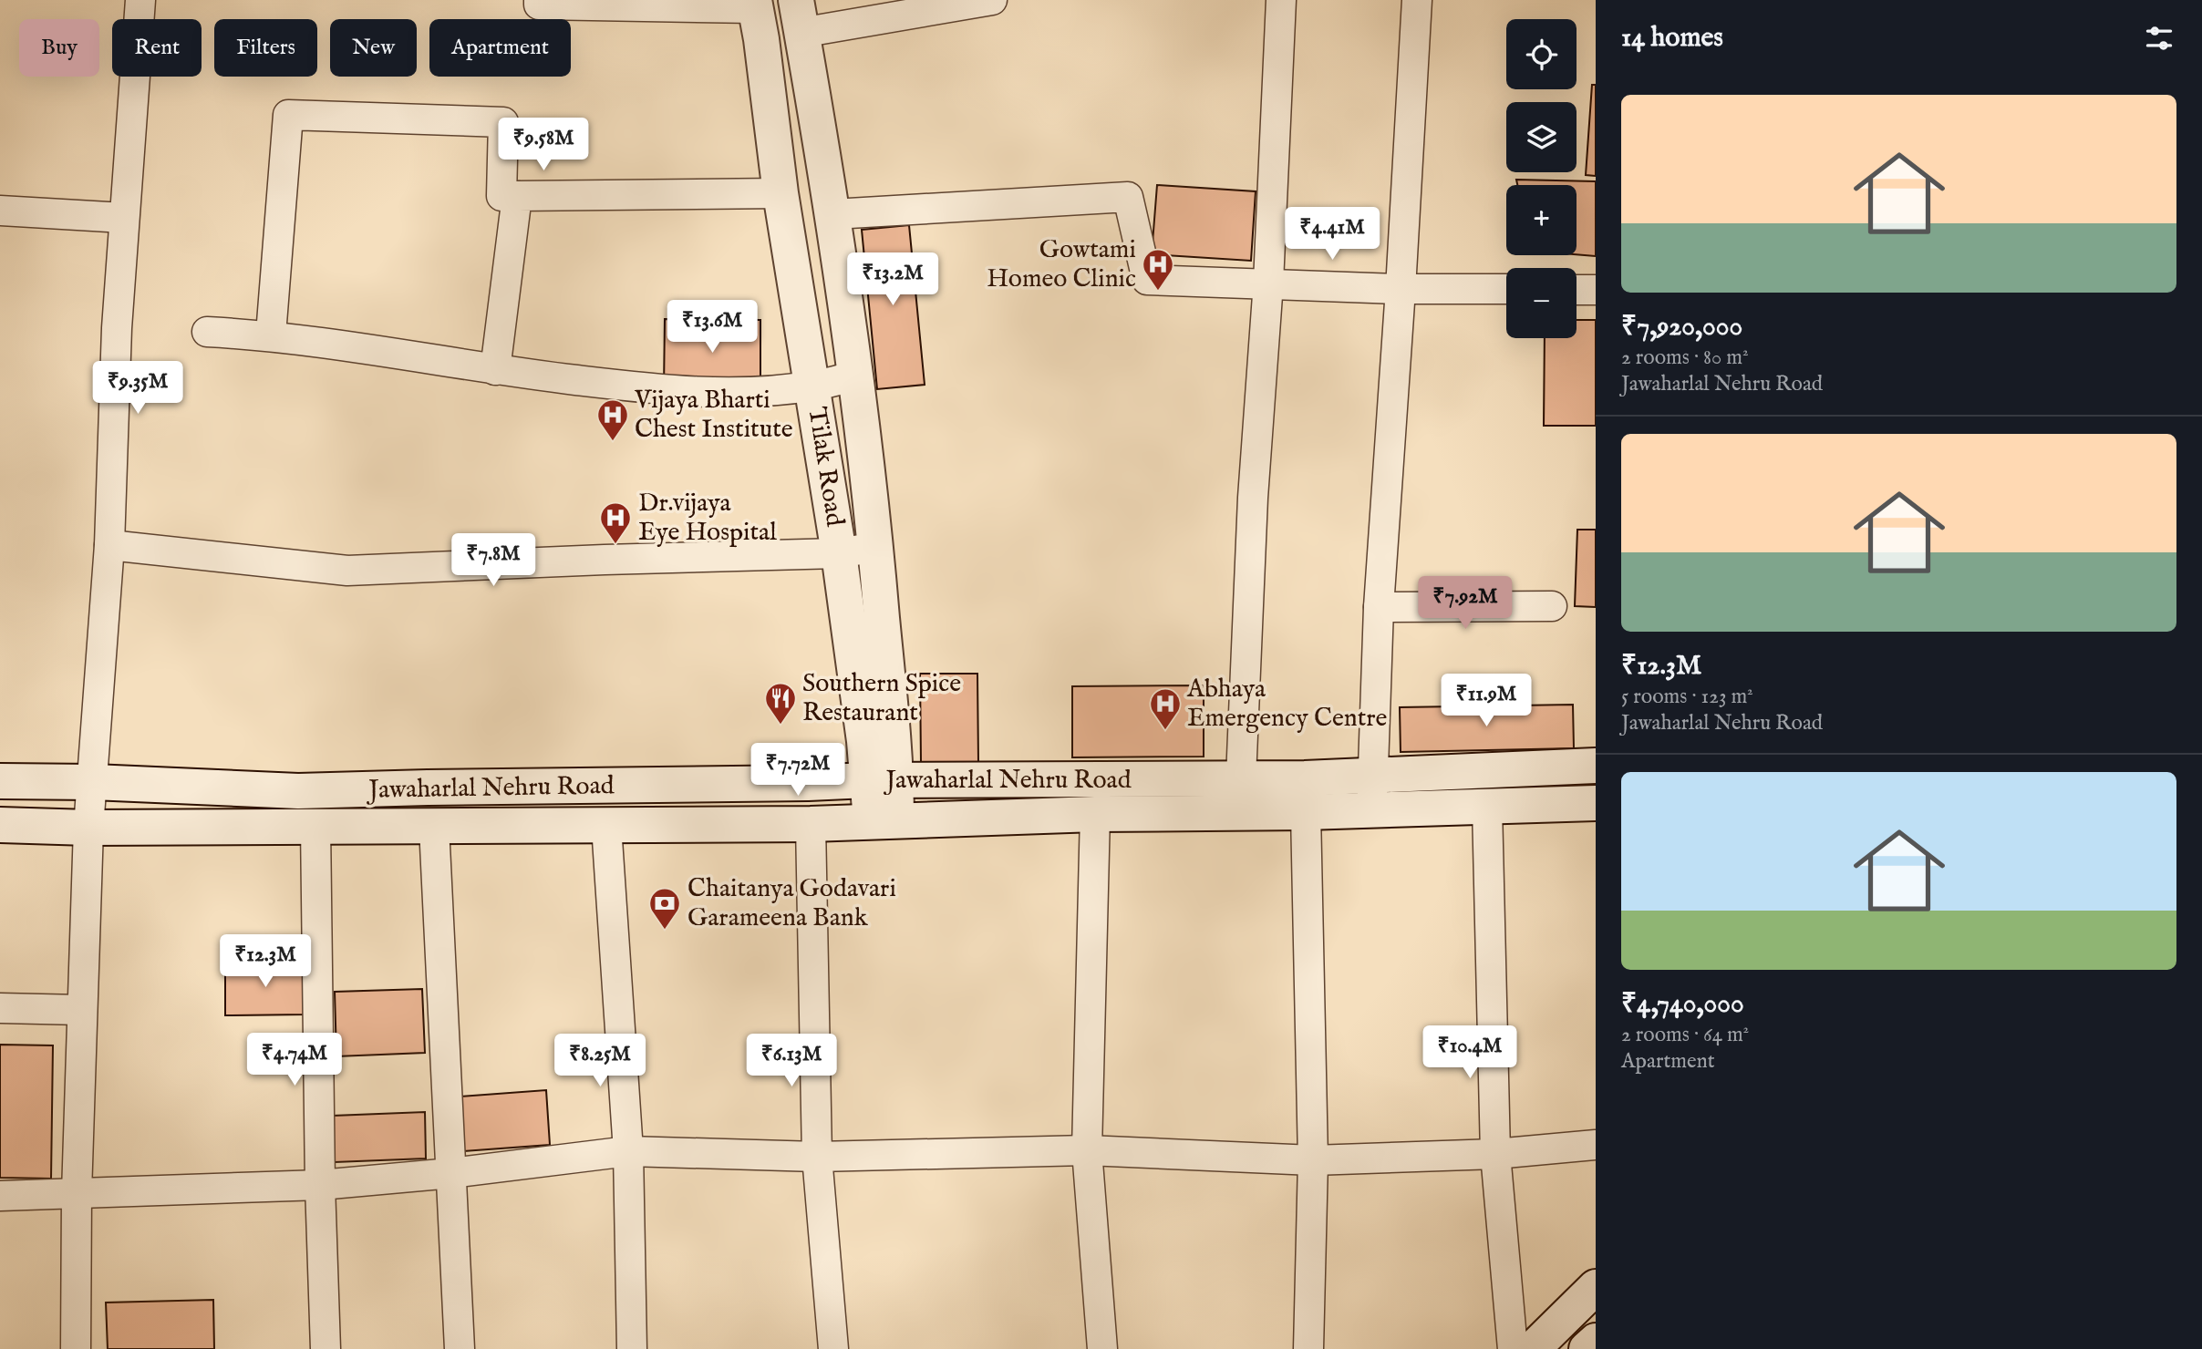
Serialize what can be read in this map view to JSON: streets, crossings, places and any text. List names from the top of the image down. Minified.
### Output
{"streets":{"main road":["Tilak Road","Jawaharlal Nehru Road"]},"crossings":[["Tilak Road","Jawaharlal Nehru Road"]],"places":{"hospital":["Gowtami Homeo Clinic","Vijaya Bharti Chest Institute","Dr.vijaya Eye Hospital","Abhaya Emergency Centre"],"restaurant":["Southern Spice Restaurant"],"bank":["Chaitanya Godavari Garameena Bank"]},"page":{"heading":"14 homes","map_buttons":["+","−"],"chip":["Buy","Rent","Filters","New","Apartment"],"list":[{"name":"₹7,920,000","note":"2 rooms · 80 m² · Jawaharlal Nehru Road"},{"name":"₹12.3M","note":"5 rooms · 123 m² · Jawaharlal Nehru Road"},{"name":"₹4,740,000","note":"2 rooms · 64 m² · Apartment"}],"price":["₹9.58M","₹4.41M","₹13.2M","₹13.6M","₹9.35M","₹7.8M","₹7.92M","₹11.9M","₹7.72M","₹12.3M","₹10.4M","₹4.74M","₹8.25M","₹6.13M"]}}
